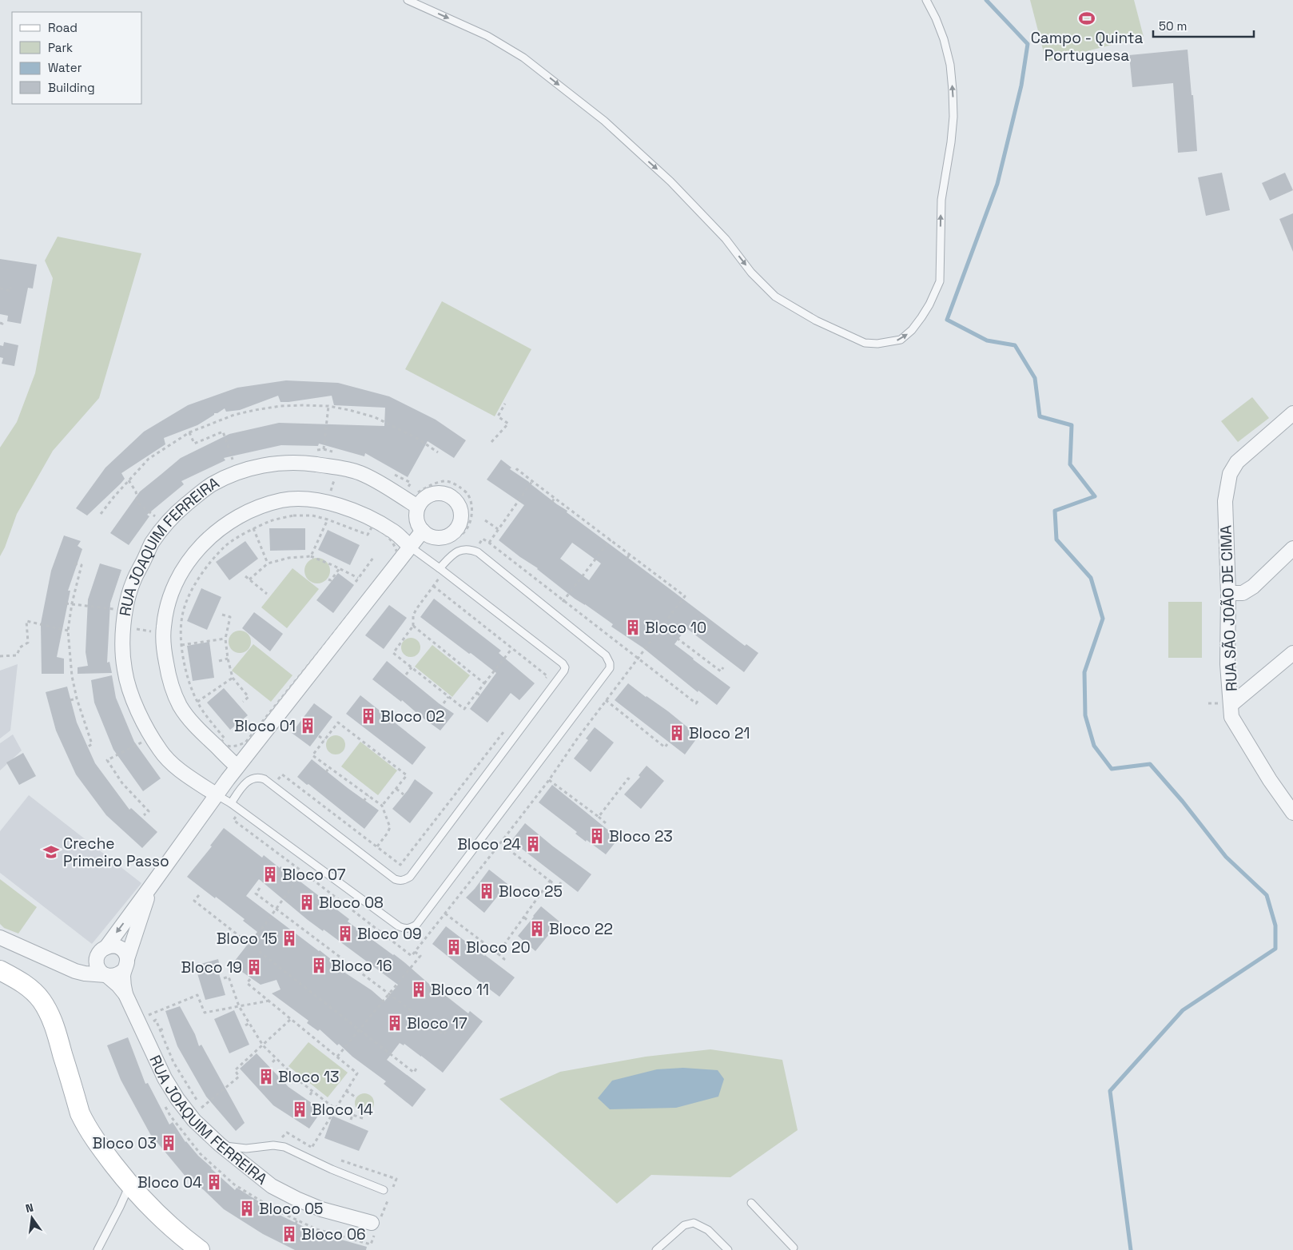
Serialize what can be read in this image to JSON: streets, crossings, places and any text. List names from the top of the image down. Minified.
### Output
{"streets":{"street":["RUA JOAQUIM FERREIRA","RUA SÃO JOÃO DE CIMA"]},"places":{"sports":["Campo - Quinta Portuguesa"],"building":["Bloco 10","Bloco 02","Bloco 01","Bloco 21","Bloco 23","Bloco 24","Bloco 07","Bloco 25","Bloco 08","Bloco 22","Bloco 09","Bloco 15","Bloco 20","Bloco 16","Bloco 19","Bloco 11","Bloco 17","Bloco 13","Bloco 14","Bloco 03","Bloco 04","Bloco 05","Bloco 06"],"school or university":["Creche Primeiro Passo"]},"legend":["Road","Park","Water","Building"],"scale_bar":"50 m","north":"top"}
